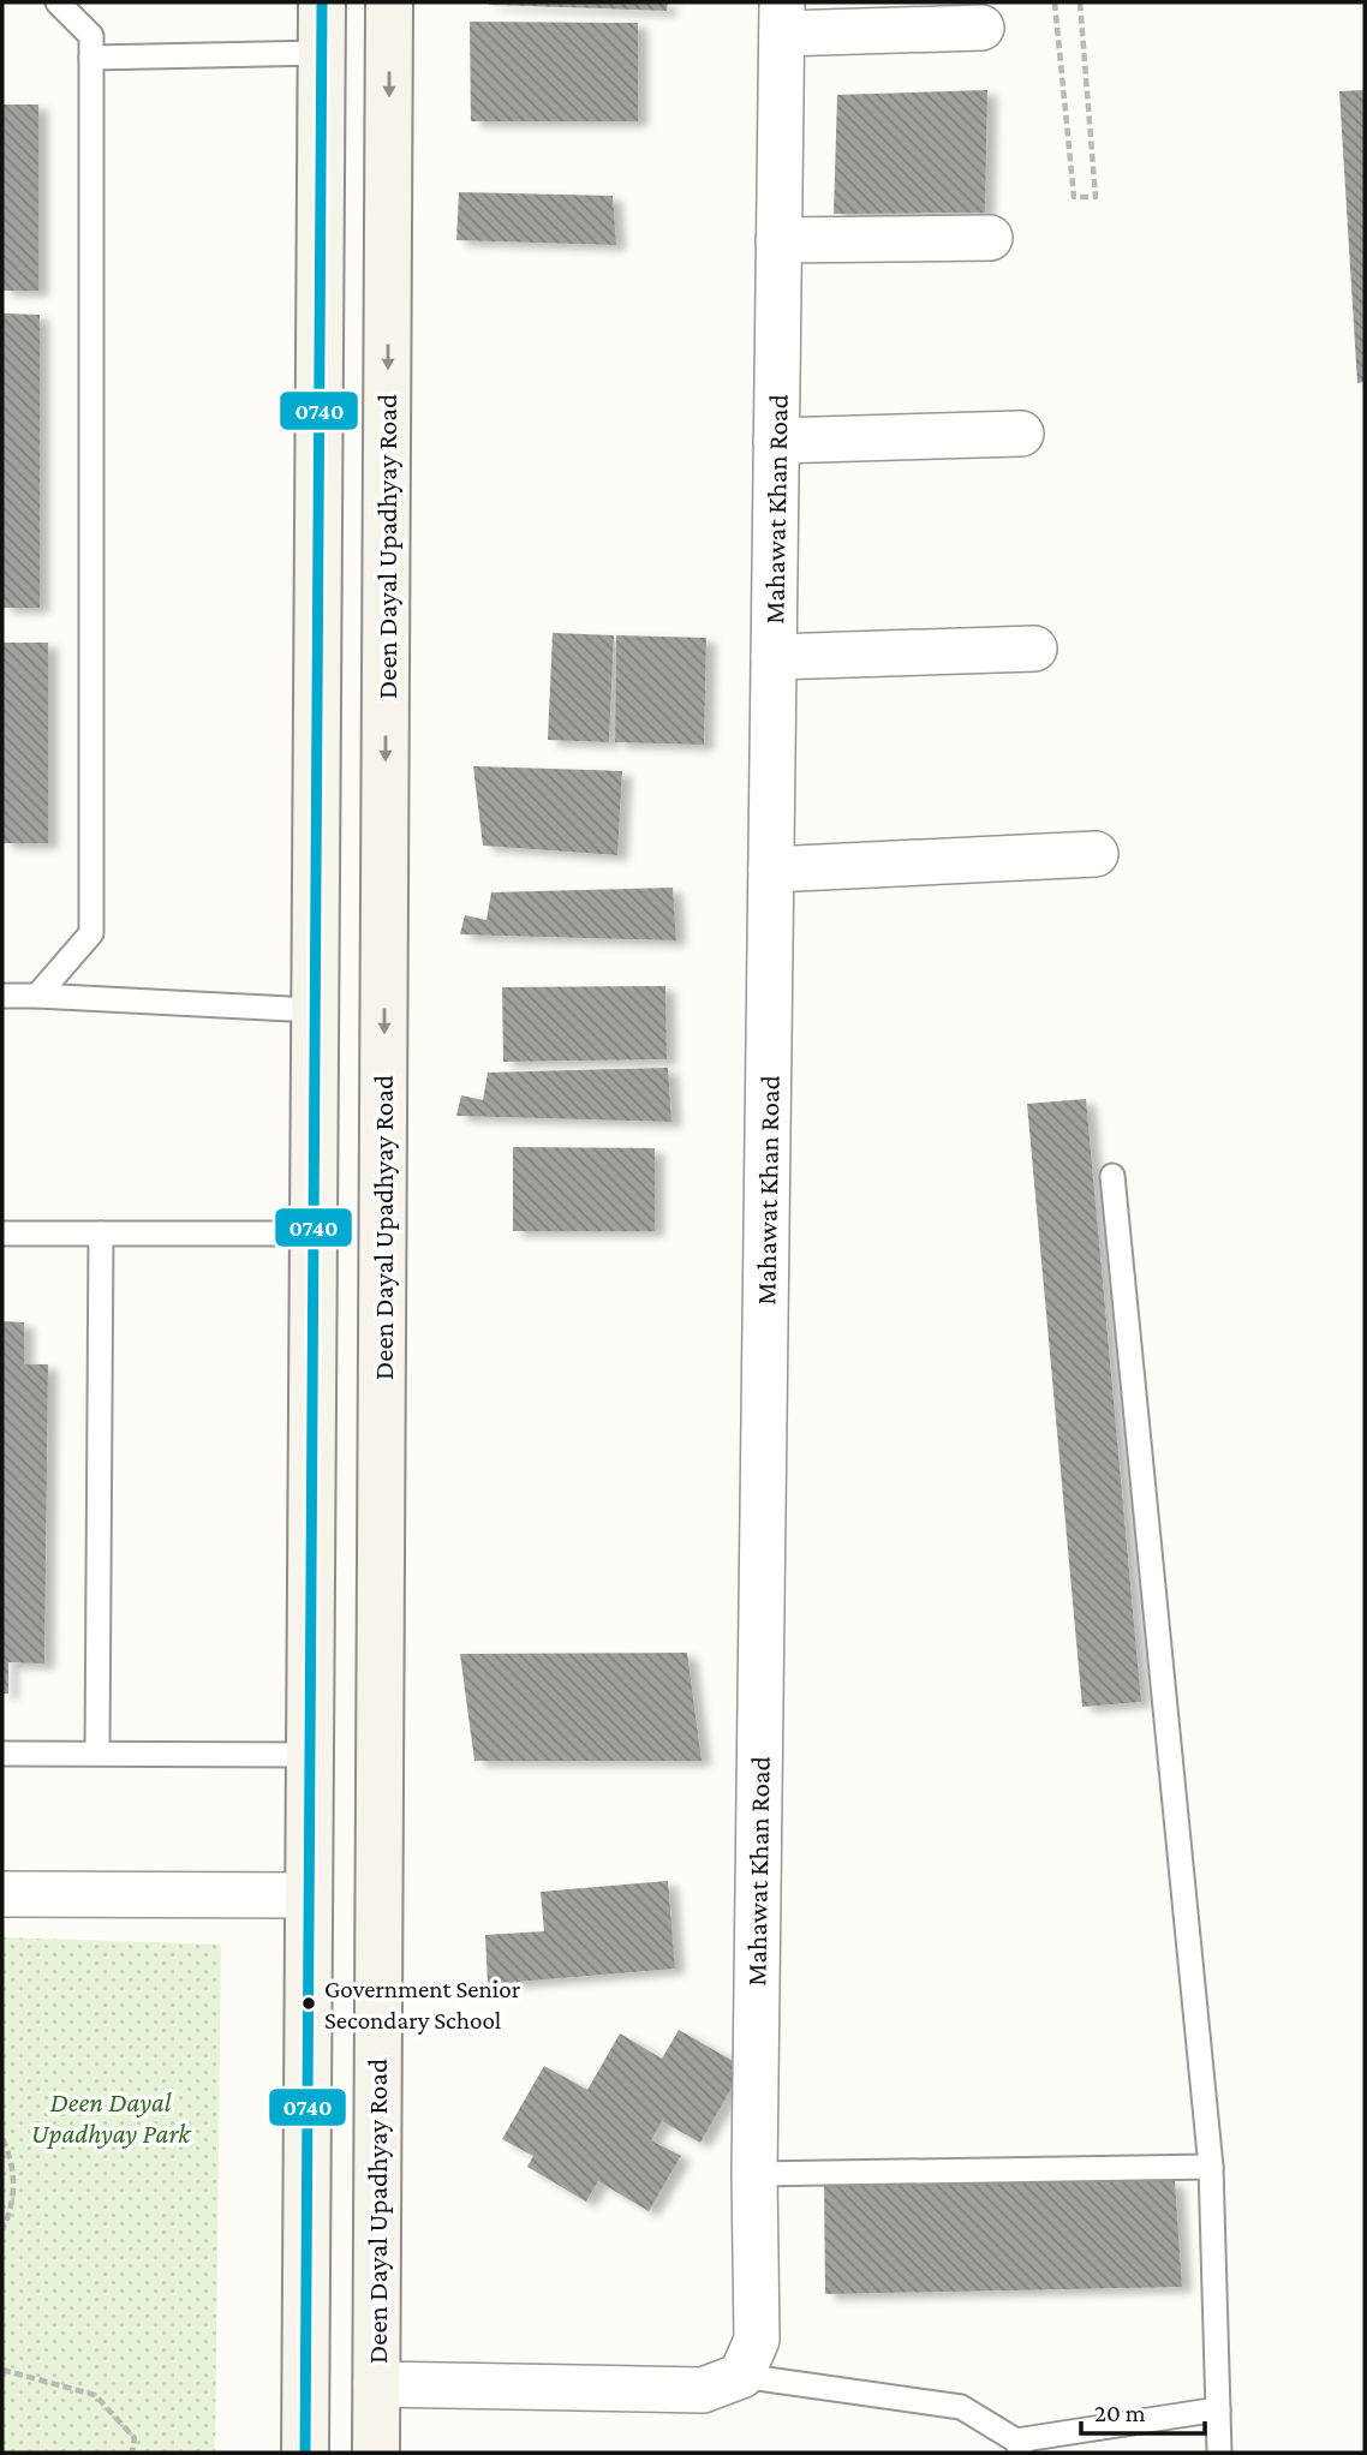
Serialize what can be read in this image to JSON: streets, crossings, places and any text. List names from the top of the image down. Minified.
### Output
{"streets":{"main road":["Deen Dayal Upadhyay Road"],"street":["Mahawat Khan Road"]},"parks":["Deen Dayal Upadhyay Park"],"places":["Government Senior Secondary School"],"lines":["transit line 0740"],"scale_bar":"20 m"}
